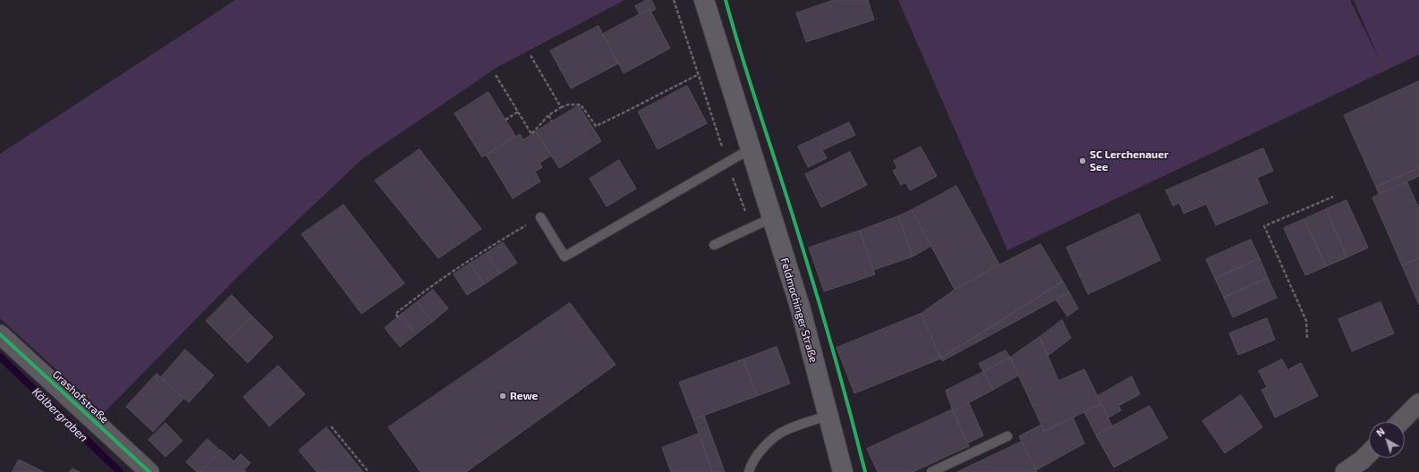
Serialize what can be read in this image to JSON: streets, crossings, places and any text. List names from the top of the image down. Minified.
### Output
{"streets":{"main road":["Feldmochinger Straße"],"street":["Grashofstraße"]},"water":["Kälbergraben"],"places":["SC Lerchenauer See","Rewe"],"north":"top left"}
